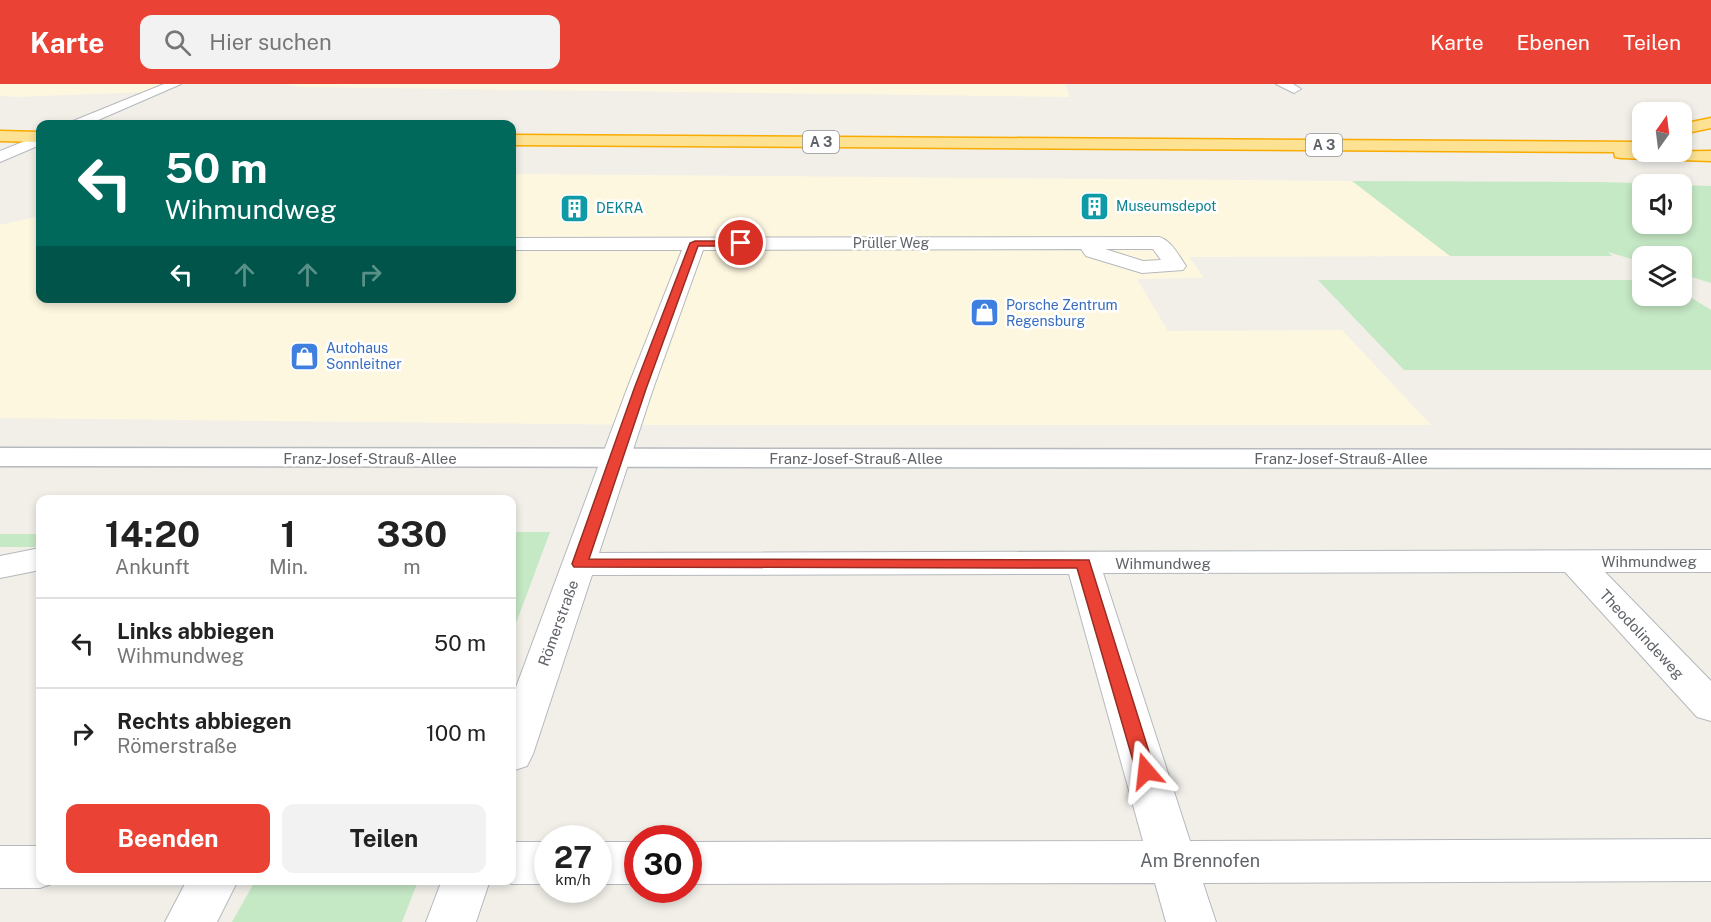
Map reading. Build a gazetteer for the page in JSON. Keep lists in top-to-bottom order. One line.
{"streets":{"highway":["A 3"],"street":["Prüller Weg","Franz-Josef-Strauß-Allee","Wihmundweg","Römerstraße","Theodolindeweg","Am Brennofen"]},"crossings":[["Franz-Josef-Strauß-Allee","Römerstraße"],["Wihmundweg","Römerstraße"],["Wihmundweg","Theodolindeweg"]],"places":{"building":["Museumsdepot","DEKRA"],"shop":["Porsche Zentrum Regensburg","Autohaus Sonnleitner"]},"north":"top","page":{"header":"Karte","search":"Hier suchen","nav":["Karte","Ebenen","Teilen"],"turn":["50 m","Wihmundweg"],"eta":["14:20","Ankunft","1","Min.","330","m"],"list":[{"name":"Links abbiegen","note":"Wihmundweg","value":"50 m"},{"name":"Rechts abbiegen","note":"Römerstraße","value":"100 m"}],"buttons":["Beenden","Teilen"],"speed":"27 km/h","limit":"30"}}
